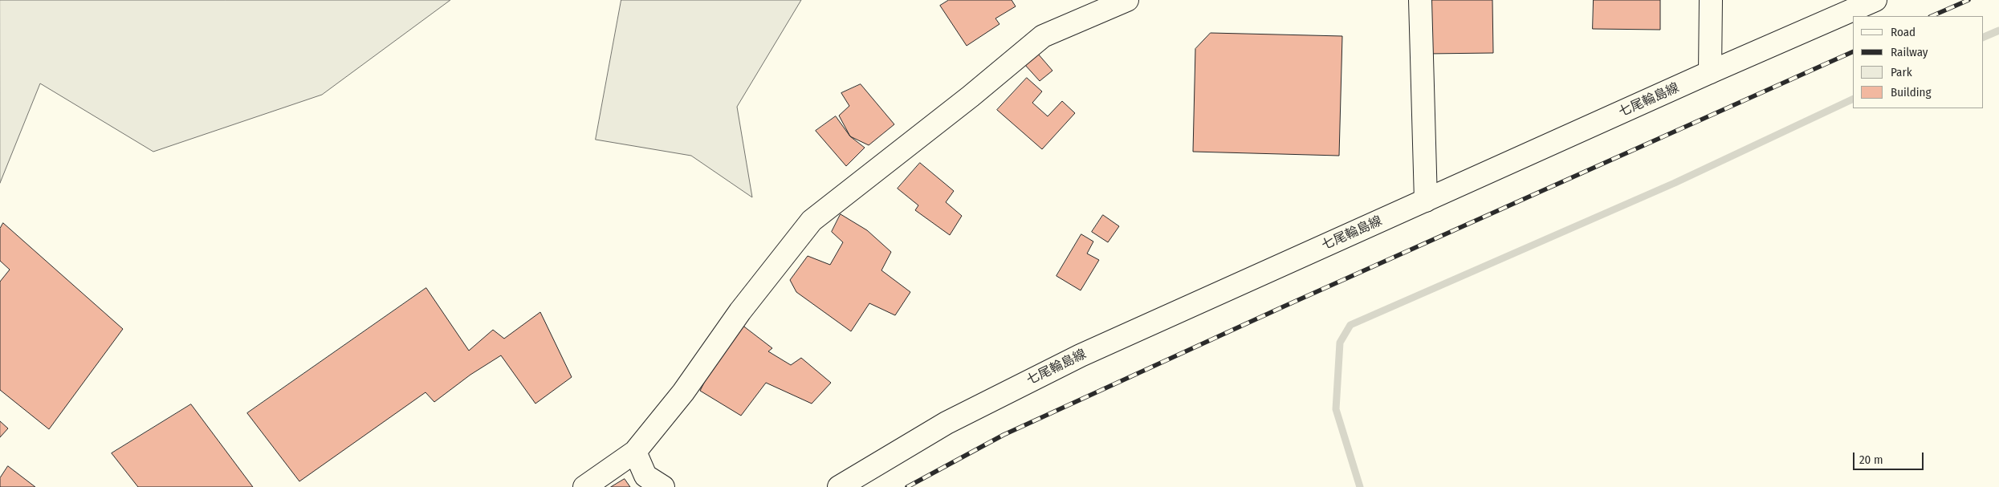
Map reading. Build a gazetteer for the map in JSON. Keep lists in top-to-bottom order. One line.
{"streets":{"main road":["七尾輪島線"]},"legend":["Road","Railway","Park","Building"],"scale_bar":"20 m"}
